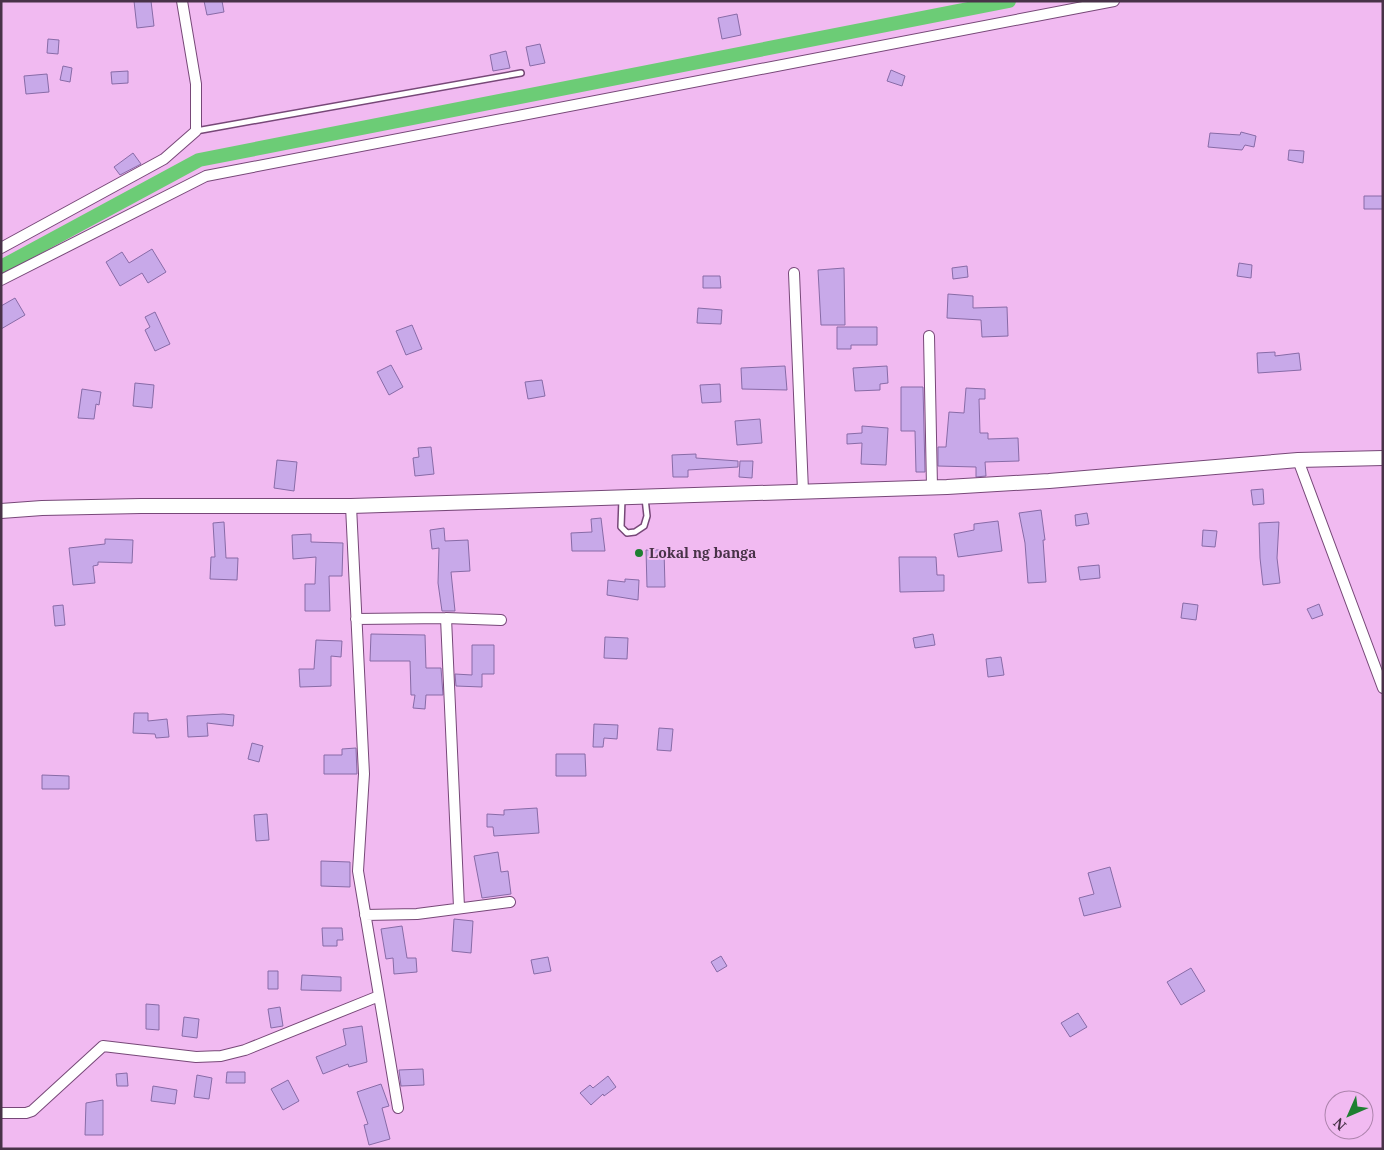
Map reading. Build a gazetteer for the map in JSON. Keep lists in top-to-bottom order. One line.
{"places":["Lokal ng banga"],"north":"bottom left"}
